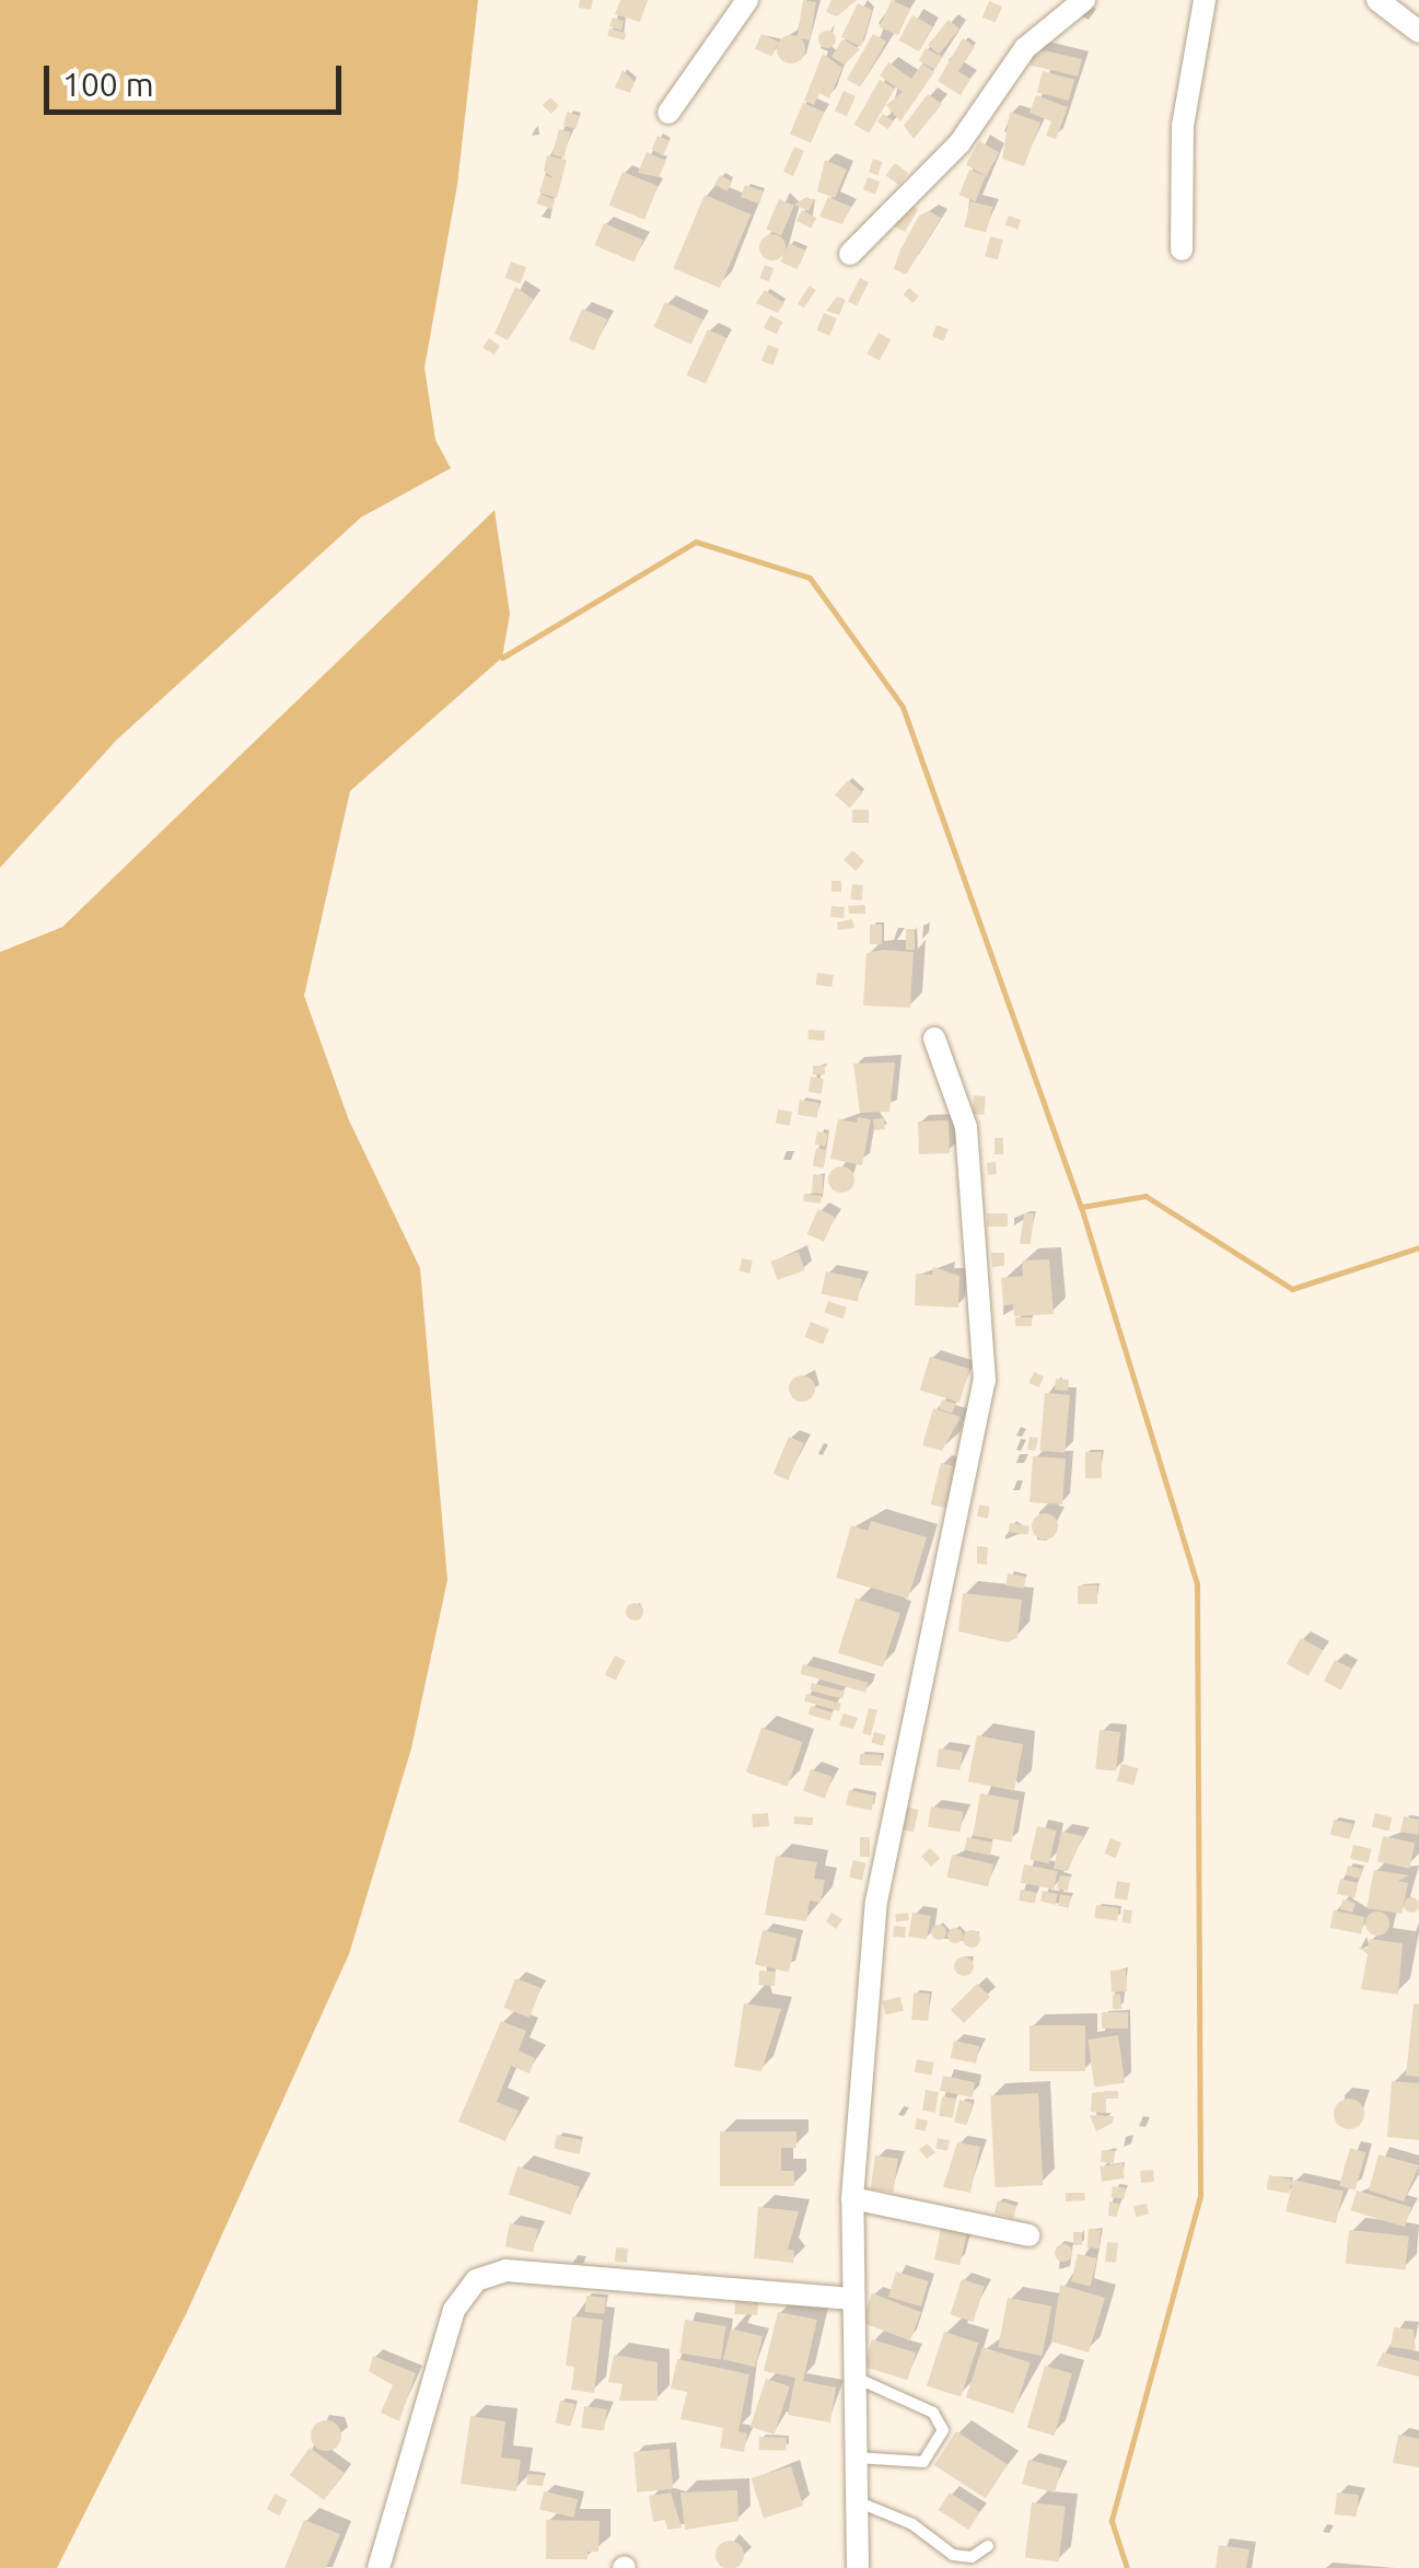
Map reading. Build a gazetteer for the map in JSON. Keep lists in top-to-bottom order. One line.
{"scale_bar":"100 m"}
